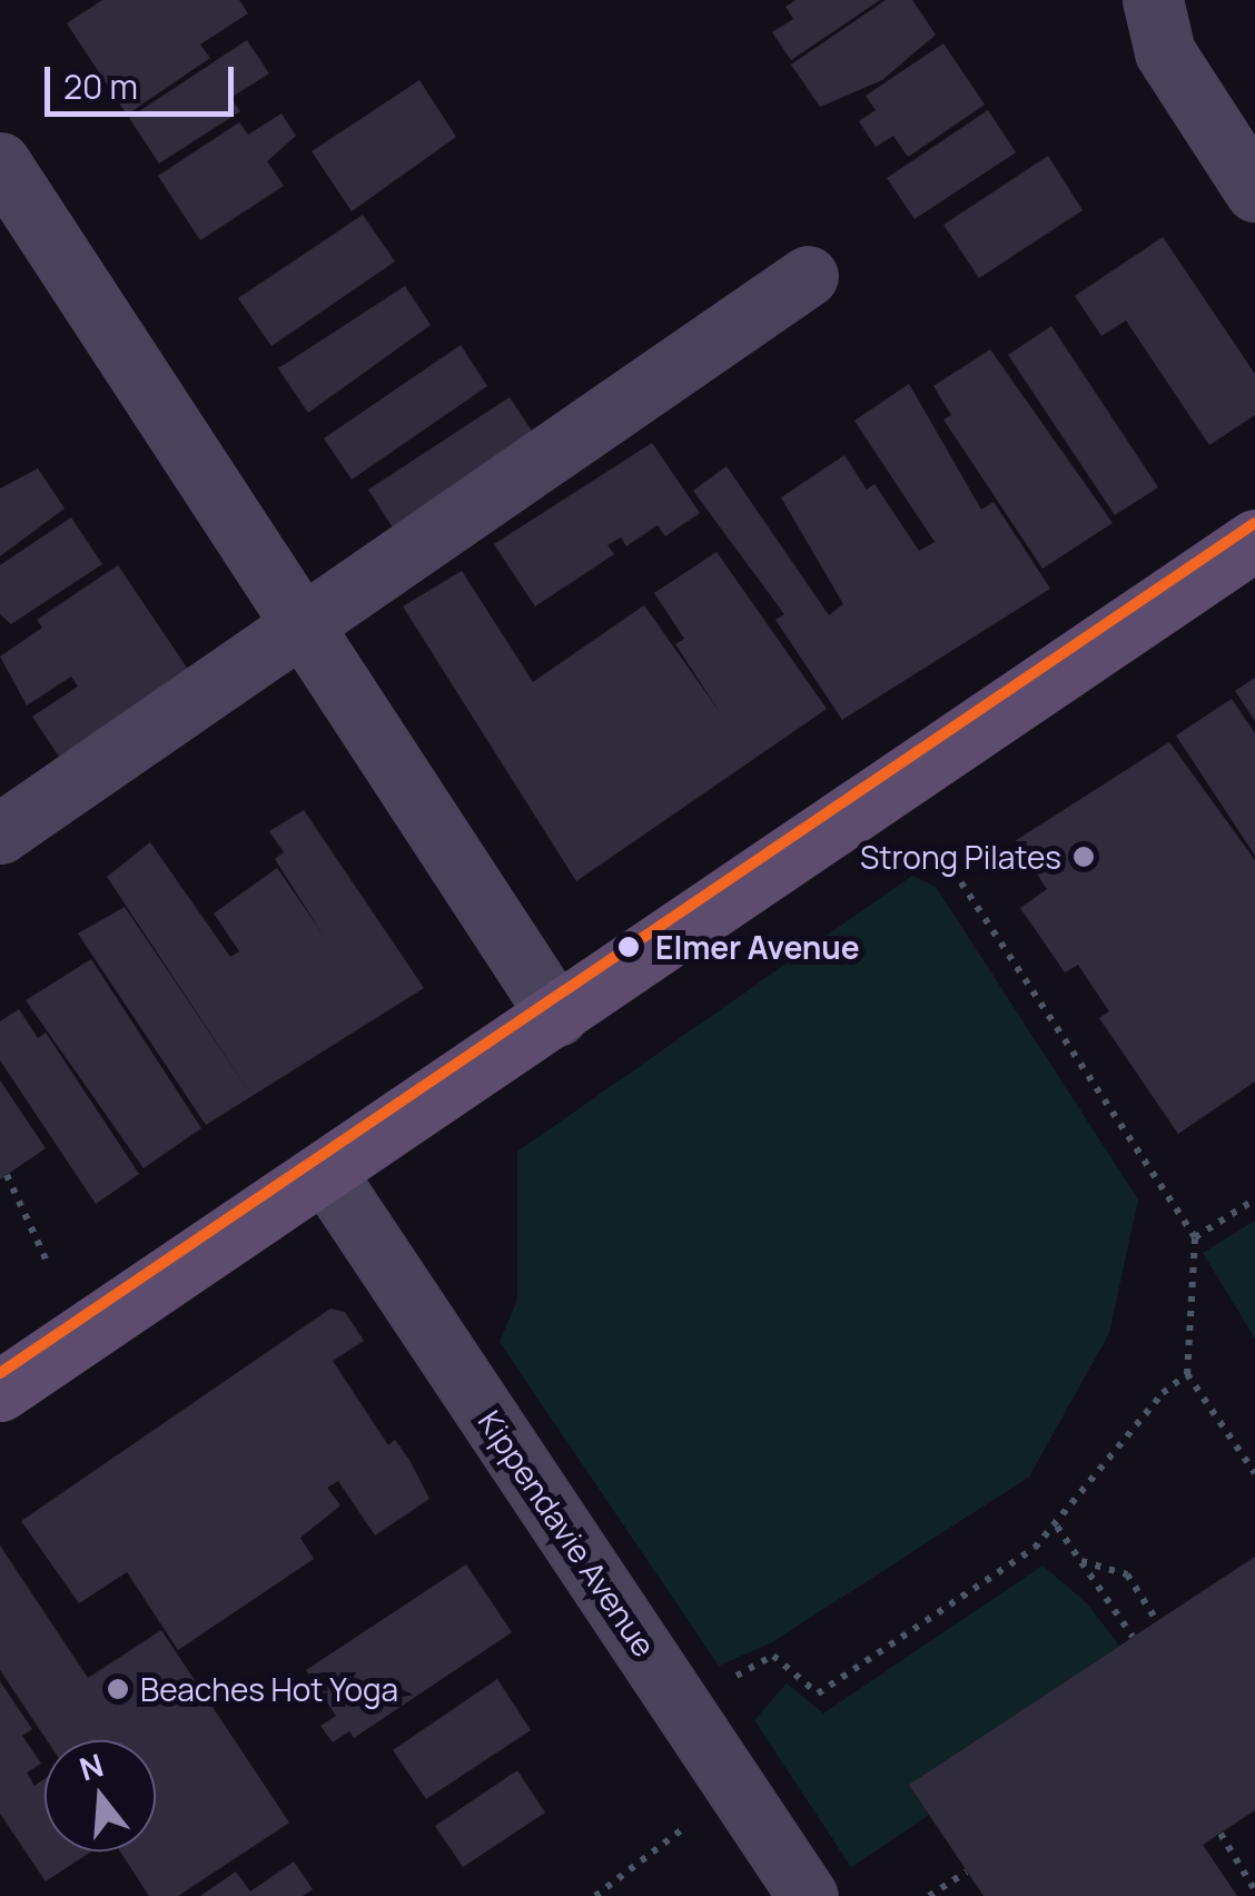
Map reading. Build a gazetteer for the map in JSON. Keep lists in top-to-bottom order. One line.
{"streets":{"street":["Kippendavie Avenue"]},"places":["Strong Pilates","Elmer Avenue","Beaches Hot Yoga"],"scale_bar":"20 m","north":"top"}
